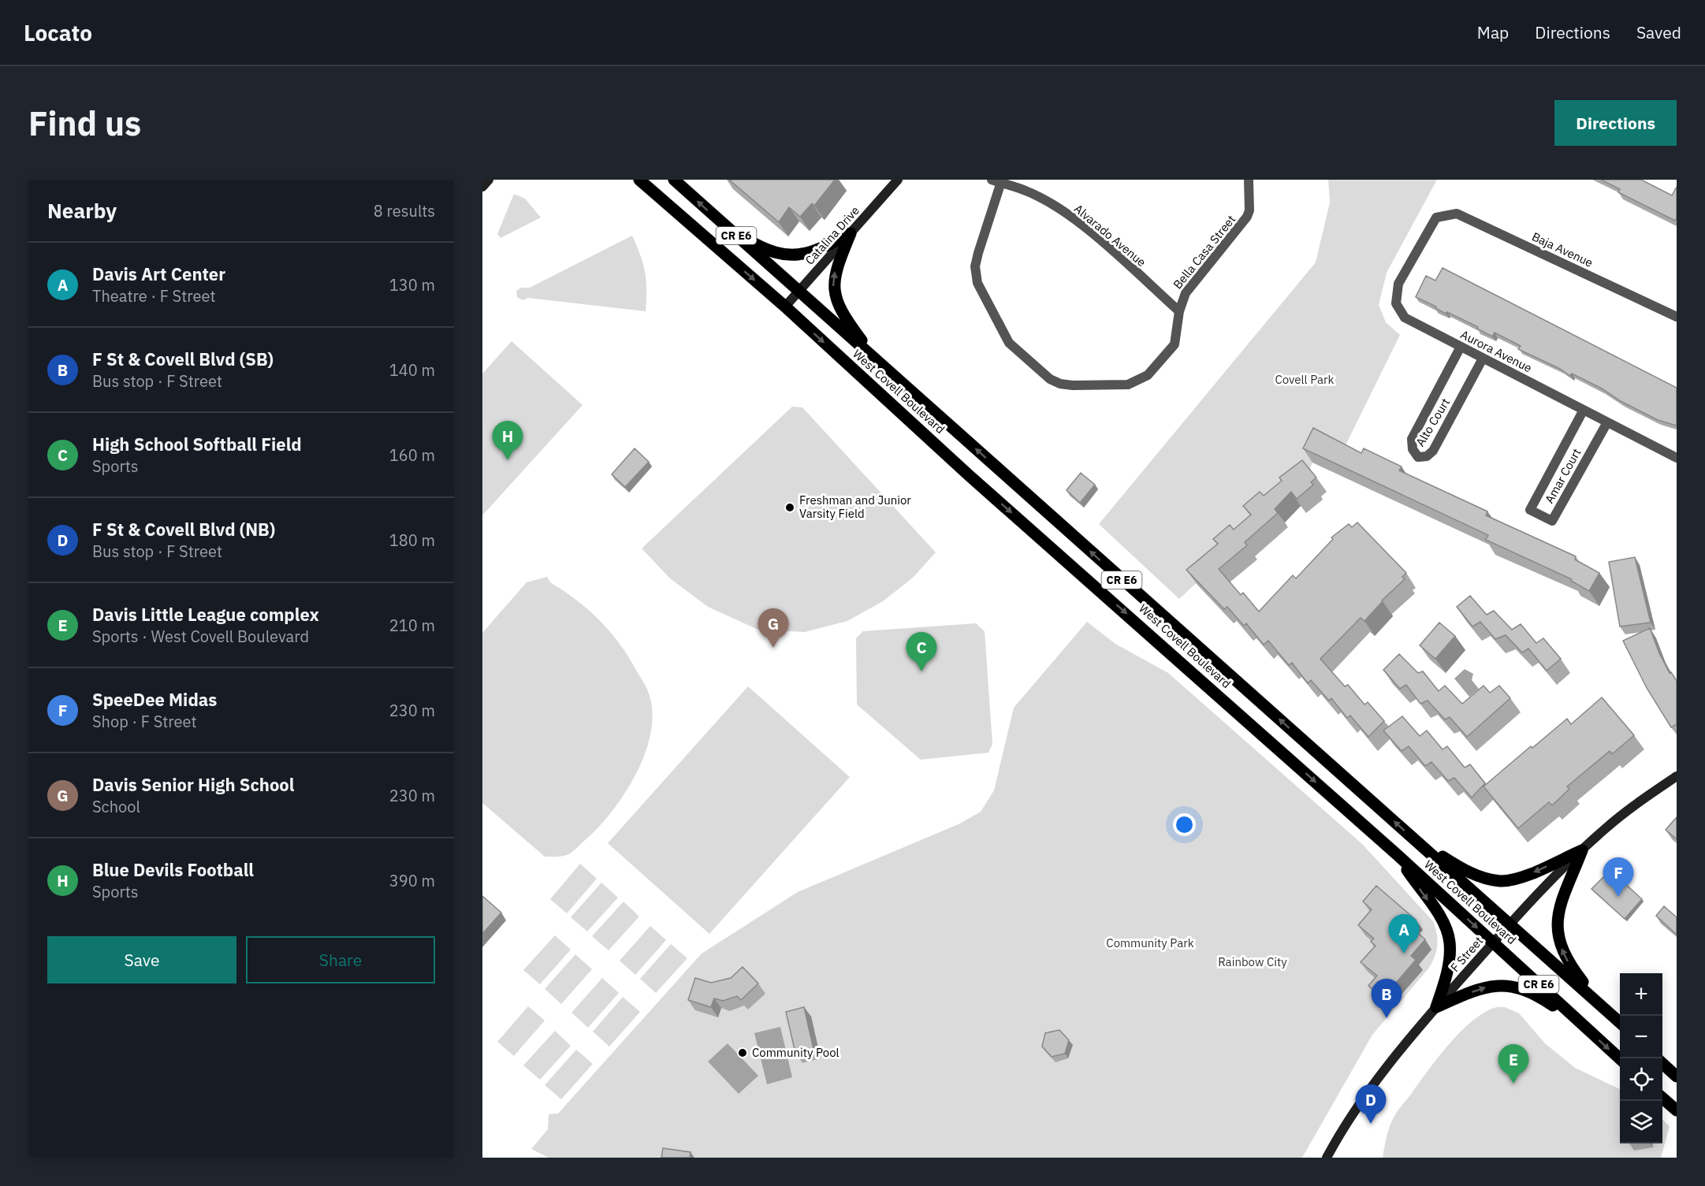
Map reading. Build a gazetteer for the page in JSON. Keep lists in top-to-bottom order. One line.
{"streets":{"main road":["CR E6","West Covell Boulevard"],"street":["Catalina Drive","Alvarado Avenue","Baja Avenue","Bella Casa Street","Aurora Avenue","Alto Court","Amar Court","F Street"]},"crossings":[["Catalina Drive","West Covell Boulevard"],["Alvarado Avenue","Bella Casa Street"],["Baja Avenue","Aurora Avenue"],["Aurora Avenue","Alto Court"],["Aurora Avenue","Amar Court"],["West Covell Boulevard","F Street"]],"parks":["Covell Park","Community Park","Rainbow City"],"places":["Freshman and Junior Varsity Field","Community Pool"],"page":{"header":"Locato","nav":["Map","Directions","Saved"],"buttons":["Directions",["Save","Share"]],"title":"Find us","heading":["Nearby","8 results"],"list":[{"mark":"A","name":"Davis Art Center","note":"Theatre · F Street","value":"130 m"},{"mark":"B","name":"F St & Covell Blvd (SB)","note":"Bus stop · F Street","value":"140 m"},{"mark":"C","name":"High School Softball Field","note":"Sports","value":"160 m"},{"mark":"D","name":"F St & Covell Blvd (NB)","note":"Bus stop · F Street","value":"180 m"},{"mark":"E","name":"Davis Little League complex","note":"Sports · West Covell Boulevard","value":"210 m"},{"mark":"F","name":"SpeeDee Midas","note":"Shop · F Street","value":"230 m"},{"mark":"G","name":"Davis Senior High School","note":"School","value":"230 m"},{"mark":"H","name":"Blue Devils Football","note":"Sports","value":"390 m"}],"pins":["H","G","C","F","A","B","E","D"],"map_buttons":["+","−"]}}
